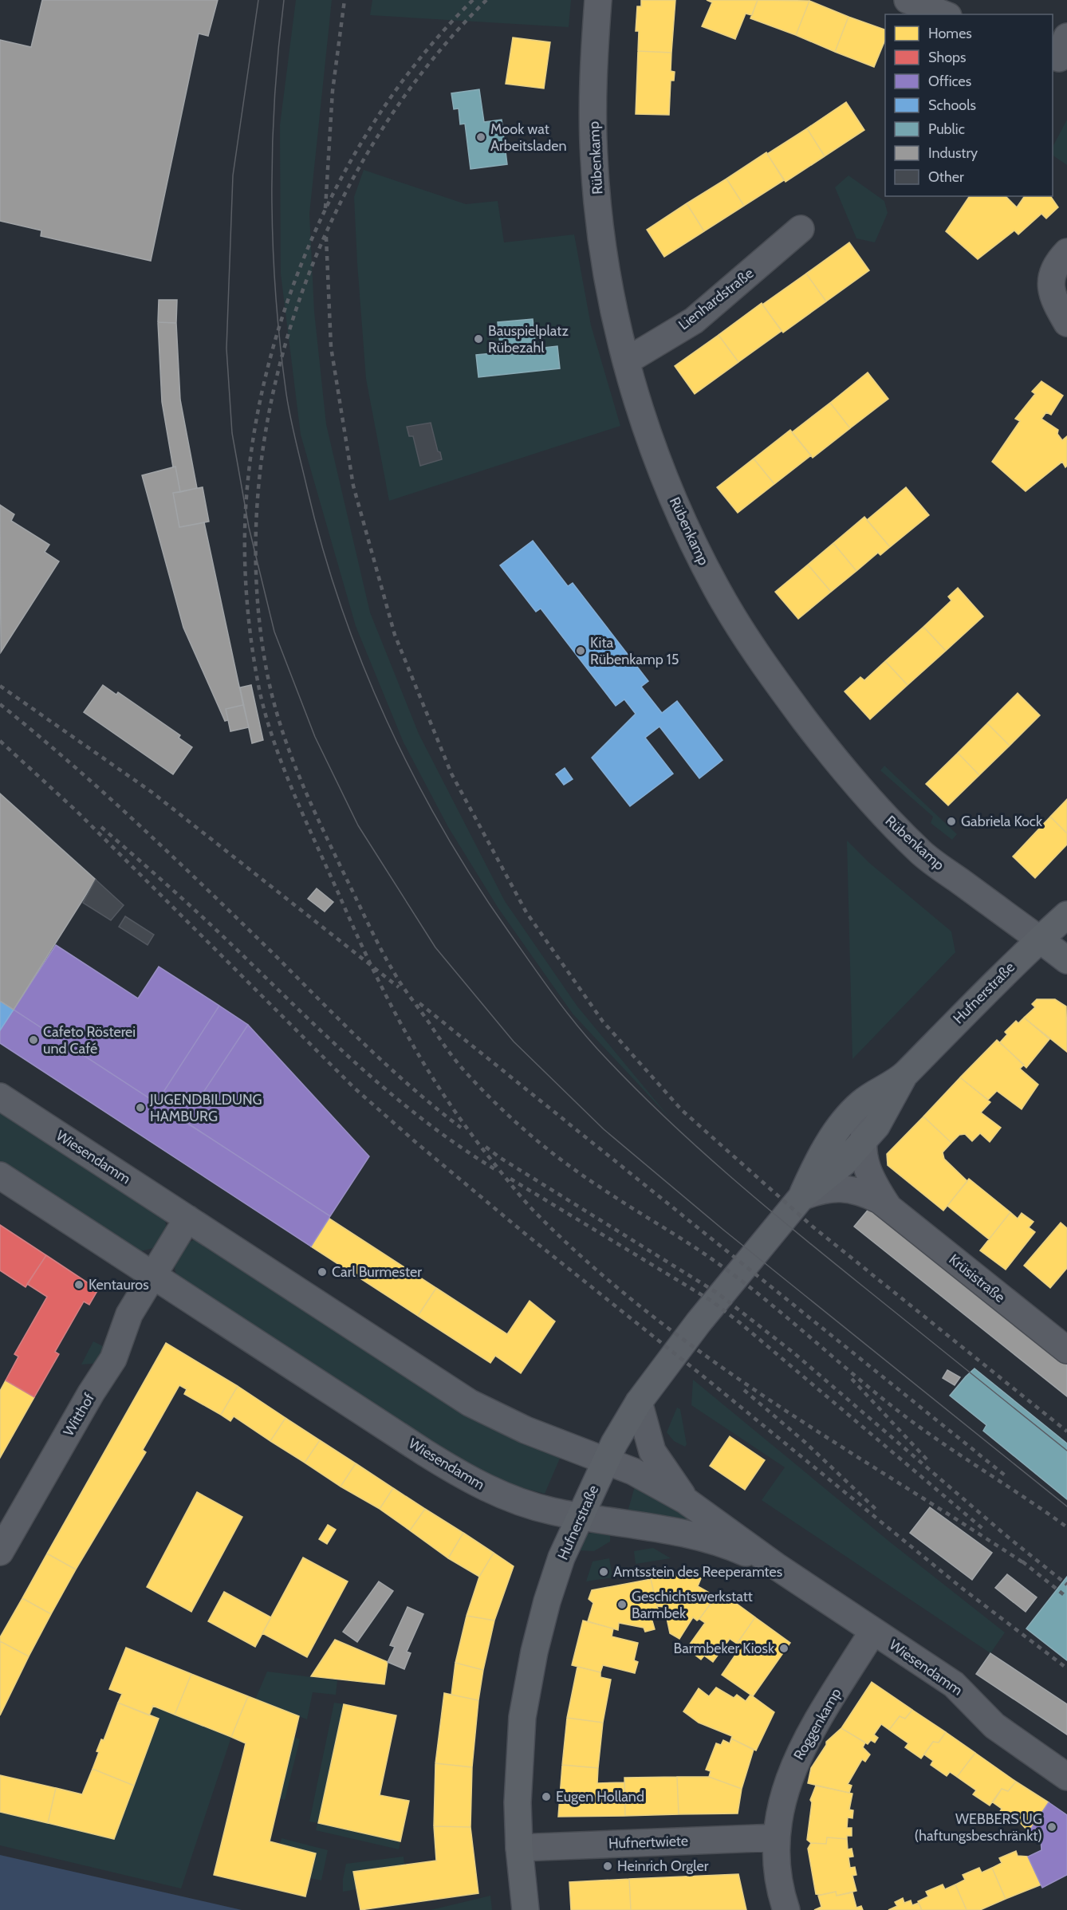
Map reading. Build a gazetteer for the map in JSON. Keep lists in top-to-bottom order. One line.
{"streets":{"main road":["Hufnerstraße"],"street":["Rübenkamp","Lienhardstraße","Wiesendamm","Krüsistraße","Witthof","Roggenkamp","Hufnertwiete"]},"crossings":[["Rübenkamp","Lienhardstraße"],["Rübenkamp","Hufnerstraße"],["Hufnerstraße","Wiesendamm"],["Hufnerstraße","Krüsistraße"],["Hufnerstraße","Hufnertwiete"],["Wiesendamm","Witthof"],["Wiesendamm","Roggenkamp"],["Roggenkamp","Hufnertwiete"]],"places":["Mook wat Arbeitsladen","Bauspielplatz Rübezahl","Kita Rübenkamp 15","Gabriela Kock","Cafeto Rösterei und Café","JUGENDBILDUNG HAMBURG","Carl Burmester","Kentauros","Amtsstein des Reeperamtes","Geschichtswerkstatt Barmbek","Barmbeker Kiosk","Eugen Holland","WEBBERS UG (haftungsbeschränkt)","Heinrich Orgler"],"legend":["Homes","Shops","Offices","Schools","Public","Industry","Other"]}
